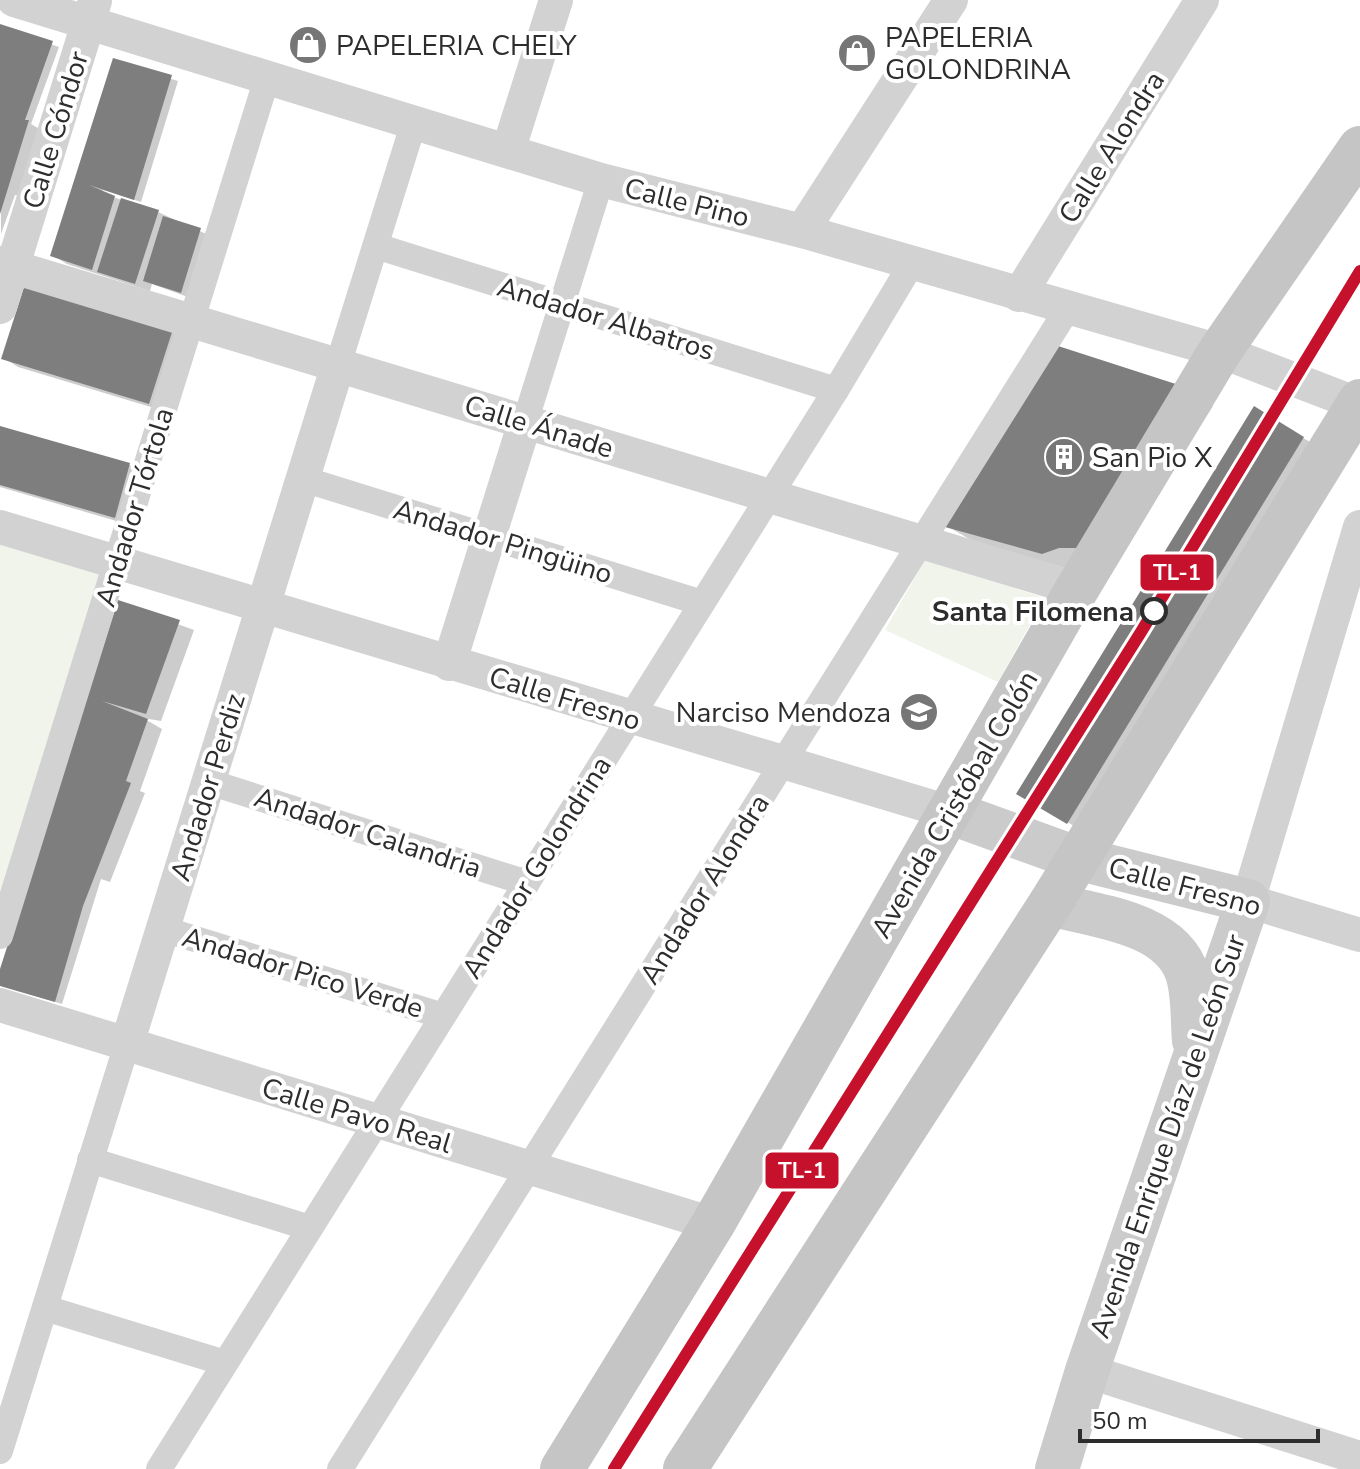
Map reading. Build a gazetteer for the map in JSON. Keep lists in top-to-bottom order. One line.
{"streets":{"main road":["Calle Fresno","Avenida Cristóbal Colón","Avenida Enrique Díaz de León Sur"],"street":["Calle Cóndor","Calle Alondra","Calle Pino","Andador Albatros","Calle Ánade","Andador Tórtola","Andador Pingüino","Andador Perdiz","Andador Calandria","Andador Golondrina","Andador Alondra","Andador Pico Verde","Calle Pavo Real"]},"crossings":[["Calle Cóndor","Calle Pino"],["Calle Cóndor","Calle Ánade"],["Calle Alondra","Calle Pino"],["Calle Pino","Andador Tórtola"],["Calle Pino","Andador Perdiz"],["Calle Pino","Avenida Cristóbal Colón"],["Calle Pino","Andador Golondrina"],["Calle Pino","Andador Alondra"],["Andador Albatros","Andador Perdiz"],["Andador Albatros","Andador Golondrina"],["Calle Ánade","Andador Tórtola"],["Calle Ánade","Andador Perdiz"],["Calle Ánade","Avenida Cristóbal Colón"],["Calle Ánade","Andador Golondrina"],["Calle Ánade","Andador Alondra"],["Andador Tórtola","Calle Fresno"],["Andador Pingüino","Andador Perdiz"],["Andador Pingüino","Andador Golondrina"],["Calle Fresno","Andador Perdiz"],["Calle Fresno","Avenida Cristóbal Colón"],["Calle Fresno","Andador Golondrina"],["Calle Fresno","Andador Alondra"],["Calle Fresno","Avenida Enrique Díaz de León Sur"],["Andador Perdiz","Andador Calandria"],["Andador Perdiz","Andador Pico Verde"],["Andador Perdiz","Calle Pavo Real"],["Avenida Cristóbal Colón","Calle Pavo Real"],["Andador Calandria","Andador Golondrina"],["Andador Golondrina","Andador Pico Verde"],["Andador Golondrina","Calle Pavo Real"],["Andador Alondra","Calle Pavo Real"]],"places":{"shop":["PAPELERIA CHELY","PAPELERIA GOLONDRINA"],"building":["San Pio X"],"other":["Santa Filomena"],"school or university":["Narciso Mendoza"]},"lines":["transit line TL-1"],"scale_bar":"50 m"}
